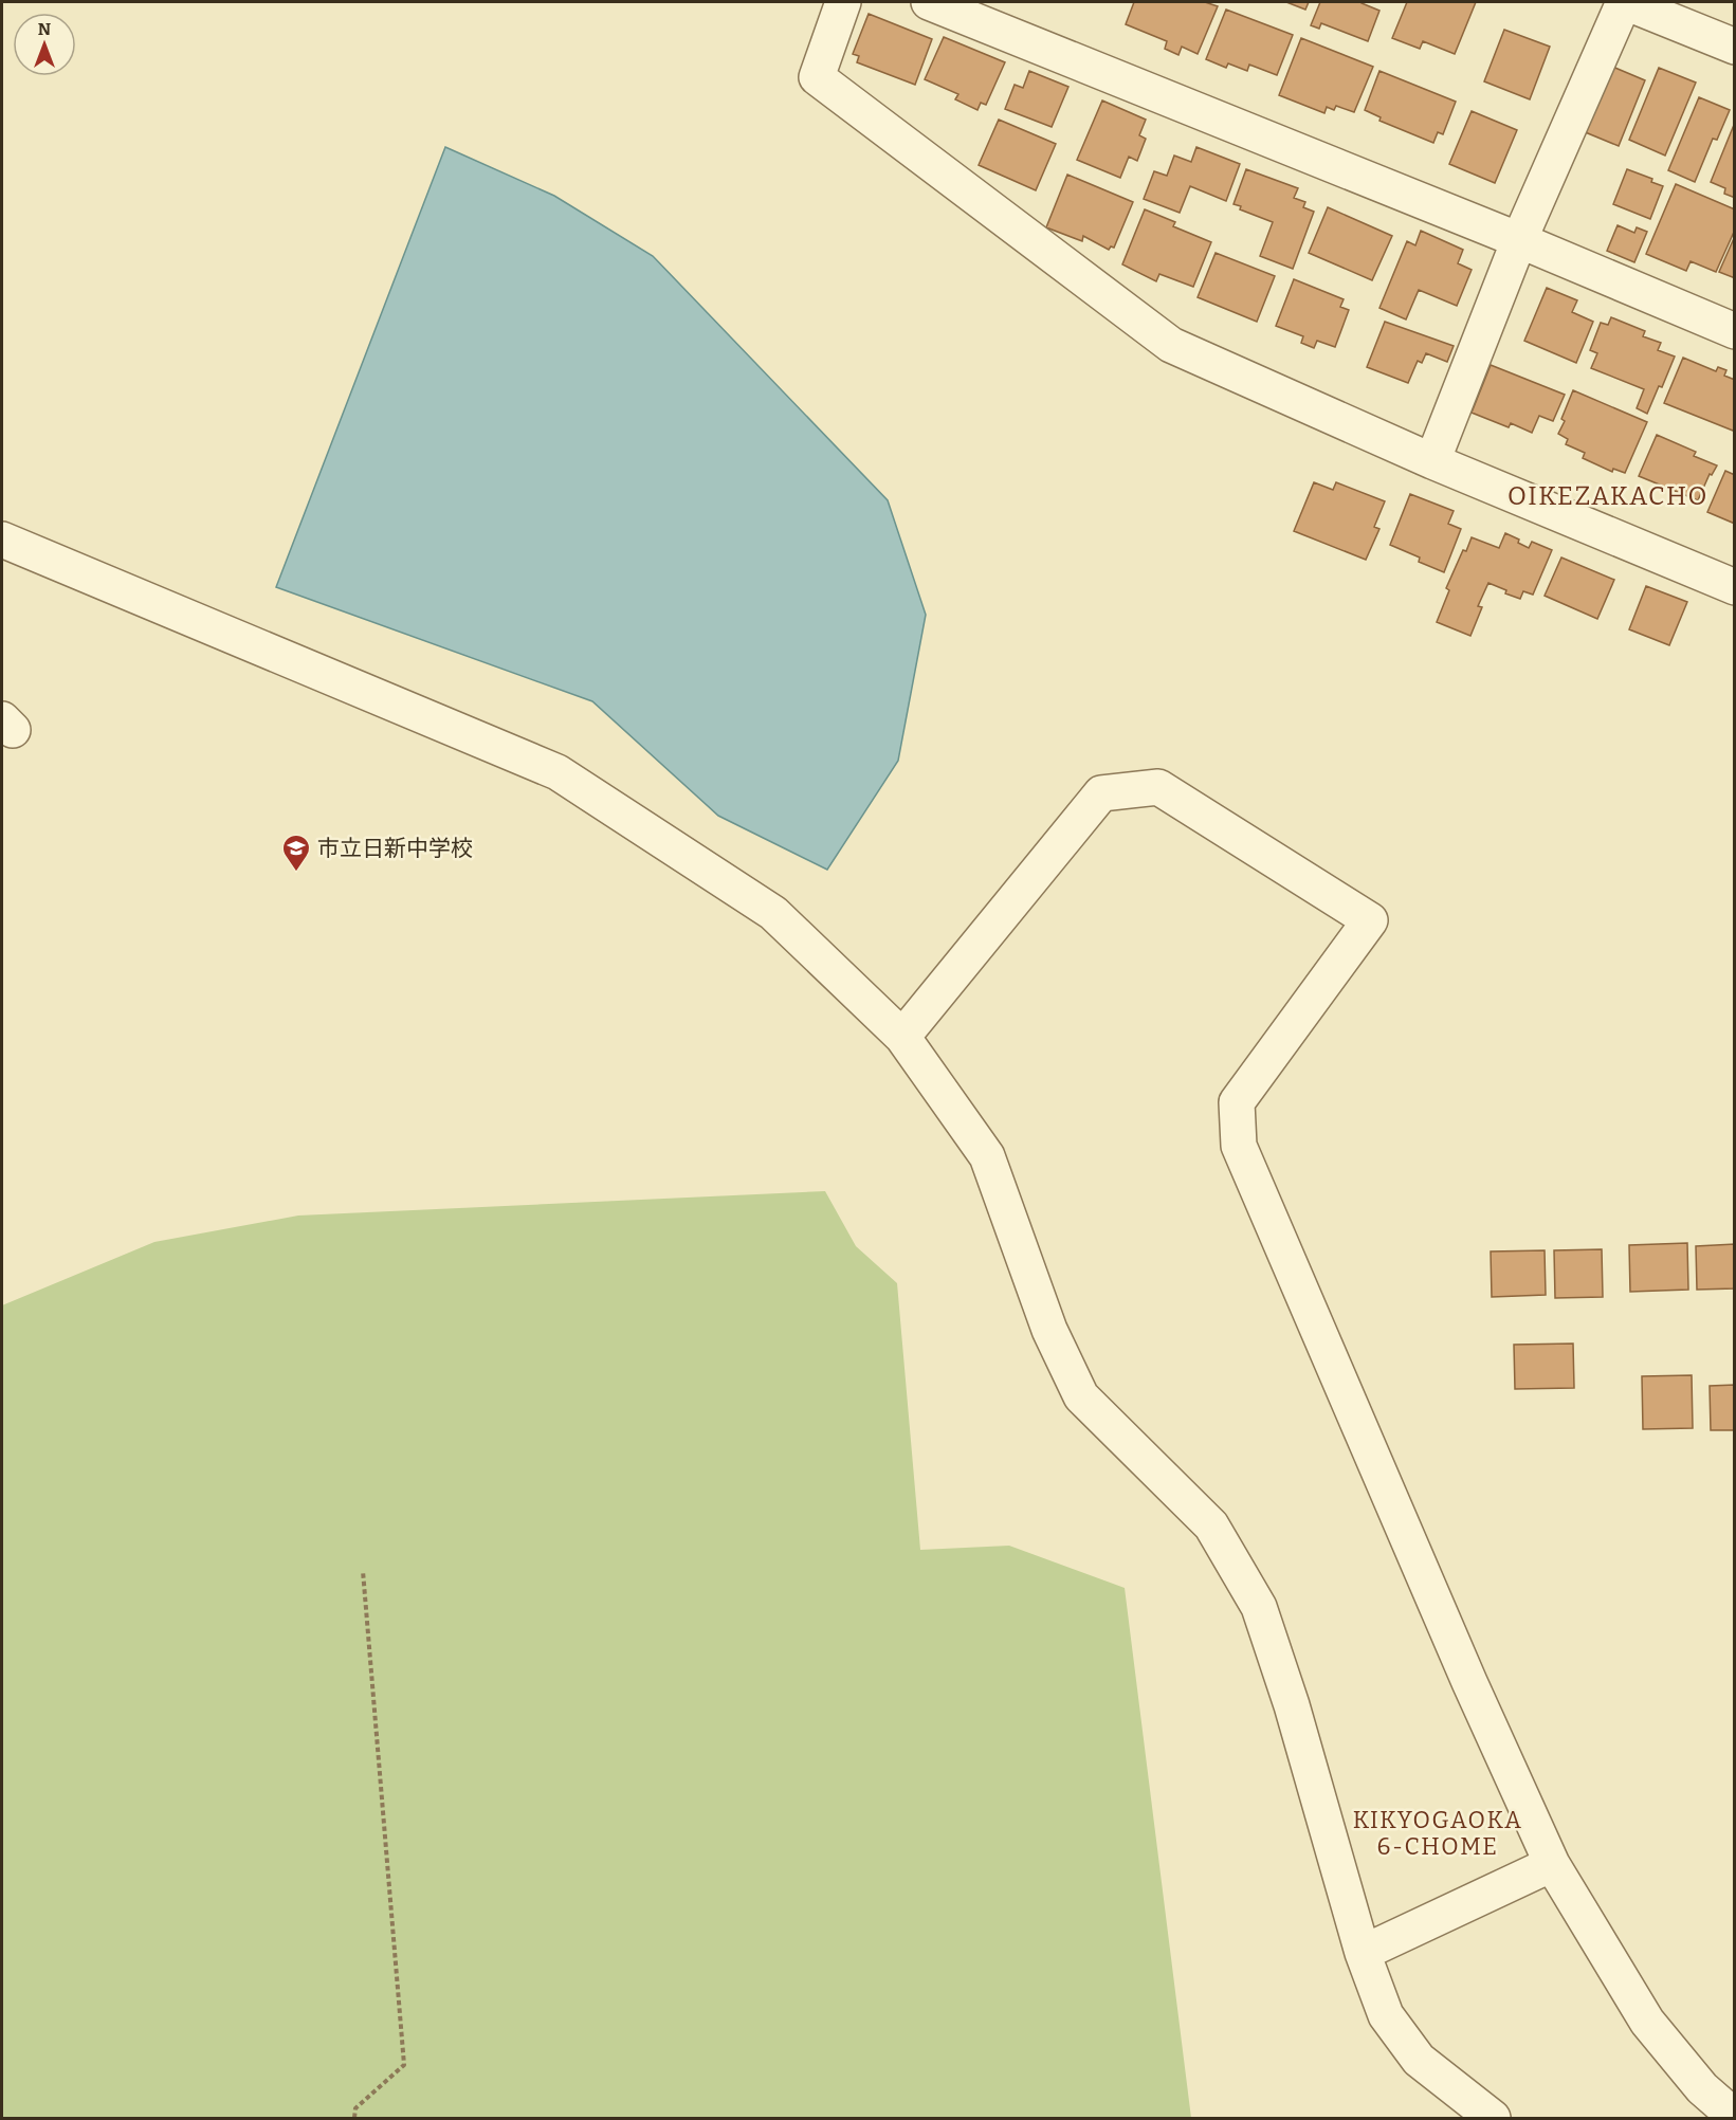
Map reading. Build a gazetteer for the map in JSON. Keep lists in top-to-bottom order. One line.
{"districts":["OIKEZAKACHO","KIKYOGAOKA 6-CHOME"],"places":{"school or university":["市立日新中学校"]},"north":"top"}
